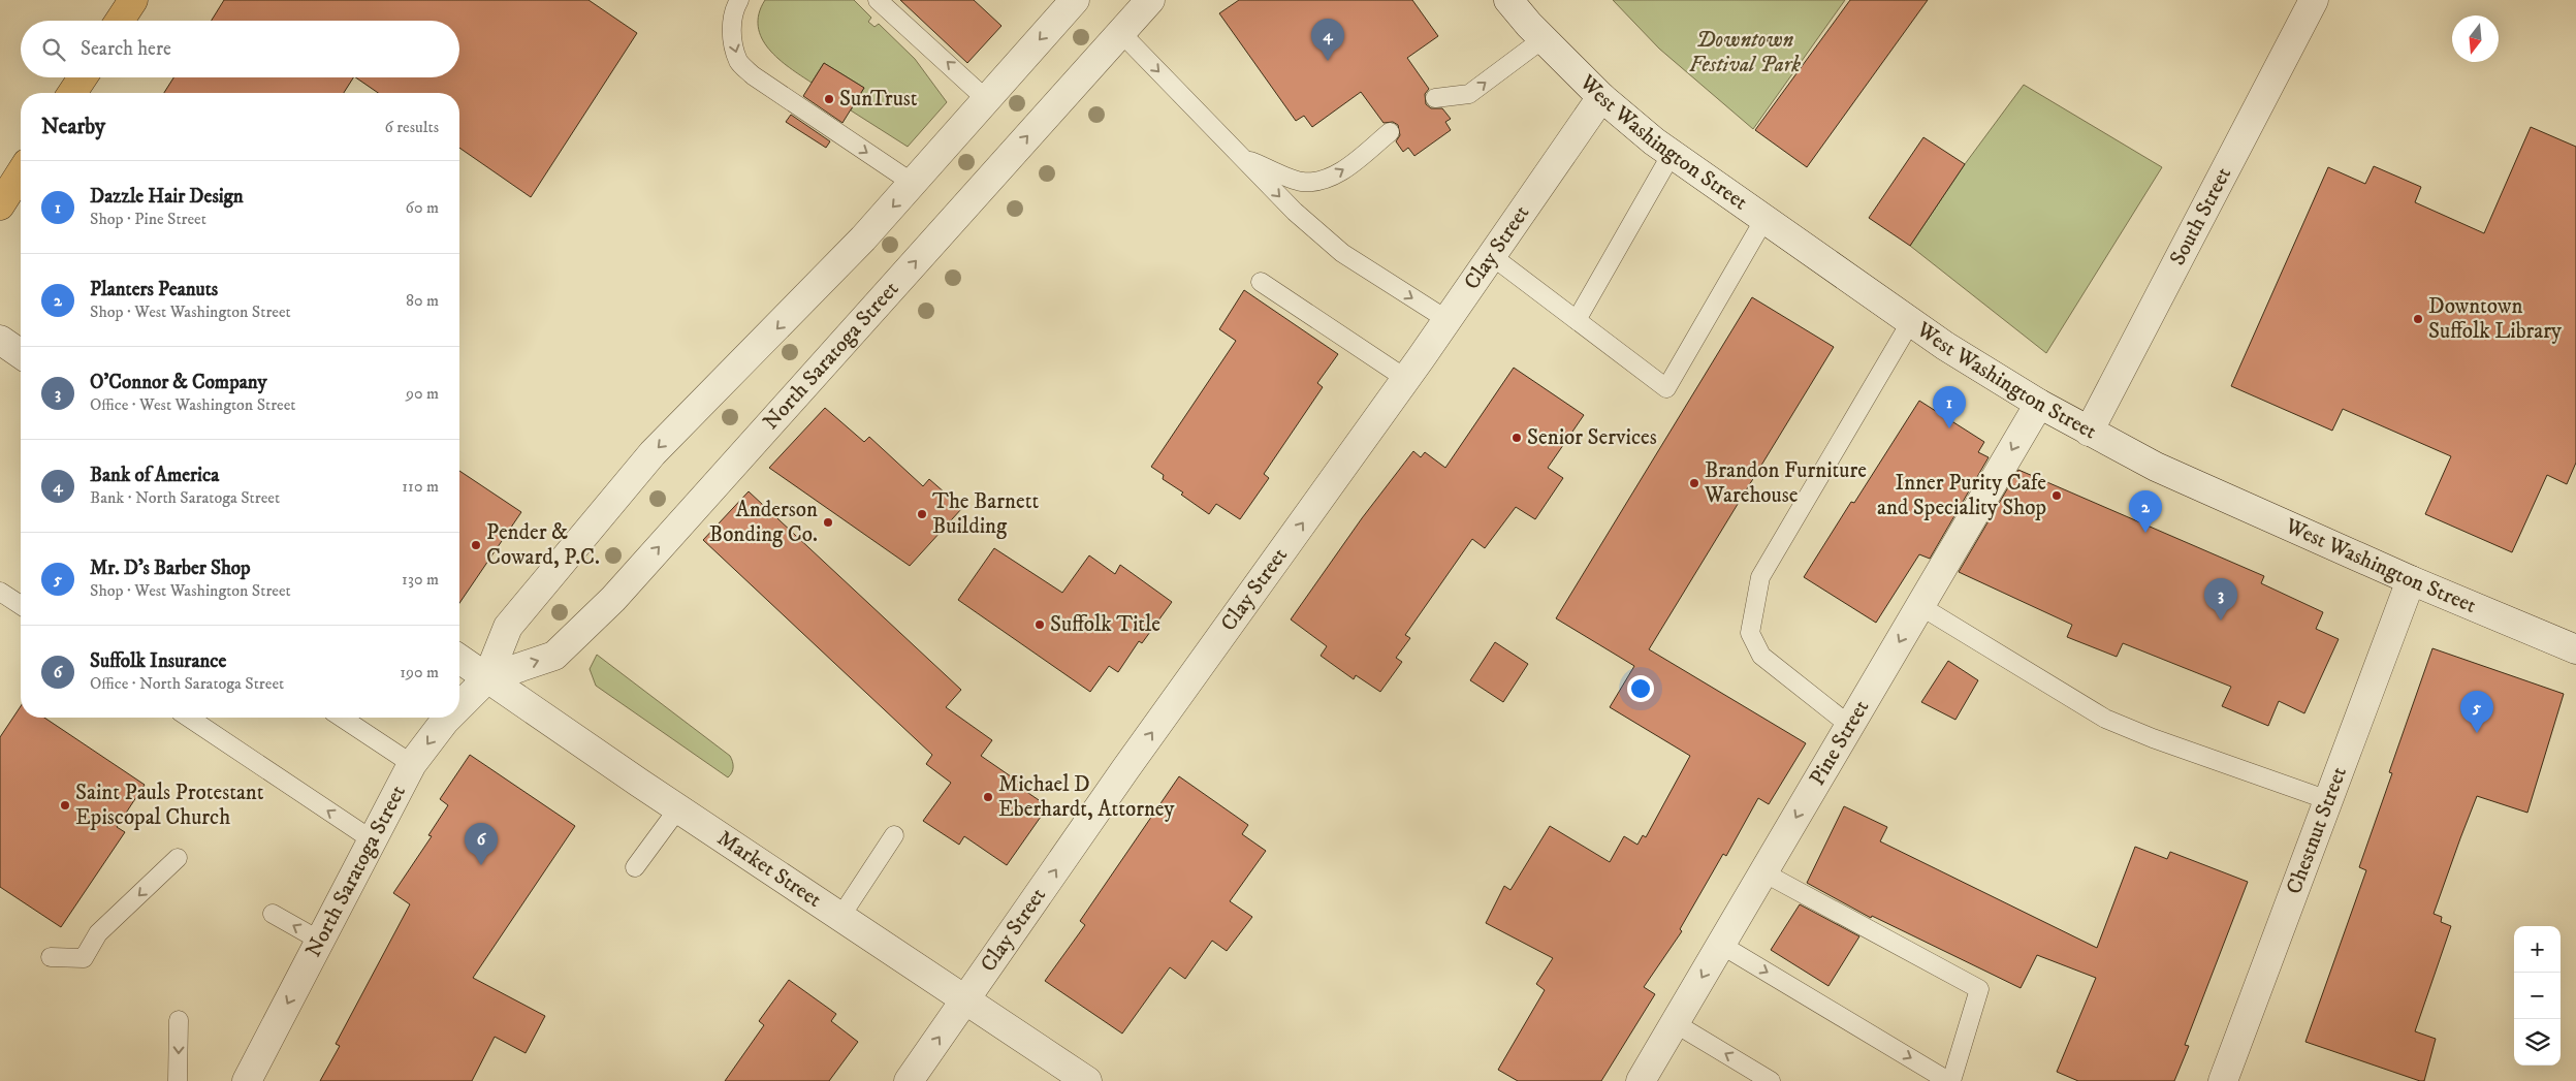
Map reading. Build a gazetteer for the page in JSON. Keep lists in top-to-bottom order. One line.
{"streets":{"street":["West Washington Street","South Street","Clay Street","North Saratoga Street","Pine Street","Chestnut Street","Market Street"]},"crossings":[["West Washington Street","South Street"],["West Washington Street","Clay Street"],["West Washington Street","Pine Street"],["West Washington Street","Chestnut Street"],["Clay Street","Market Street"],["North Saratoga Street","Market Street"]],"one_way":["Clay Street","Pine Street"],"parks":["Downtown Festival Park"],"places":["SunTrust","Downtown Suffolk Library","Senior Services","Brandon Furniture Warehouse","Inner Purity Cafe and Speciality Shop","The Barnett Building","Anderson Bonding Co.","Pender & Coward, P.C.","Suffolk Title","Michael D Eberhardt, Attorney","Saint Pauls Protestant Episcopal Church"],"north":"bottom","page":{"pins":["4","1","2","3","5","6"],"search":"Search here","heading":["Nearby","6 results"],"list":[{"mark":"1","name":"Dazzle Hair Design","note":"Shop · Pine Street","value":"60 m"},{"mark":"2","name":"Planters Peanuts","note":"Shop · West Washington Street","value":"80 m"},{"mark":"3","name":"O'Connor & Company","note":"Office · West Washington Street","value":"90 m"},{"mark":"4","name":"Bank of America","note":"Bank · North Saratoga Street","value":"110 m"},{"mark":"5","name":"Mr. D's Barber Shop","note":"Shop · West Washington Street","value":"130 m"},{"mark":"6","name":"Suffolk Insurance","note":"Office · North Saratoga Street","value":"190 m"}],"map_buttons":["+","−"]}}
